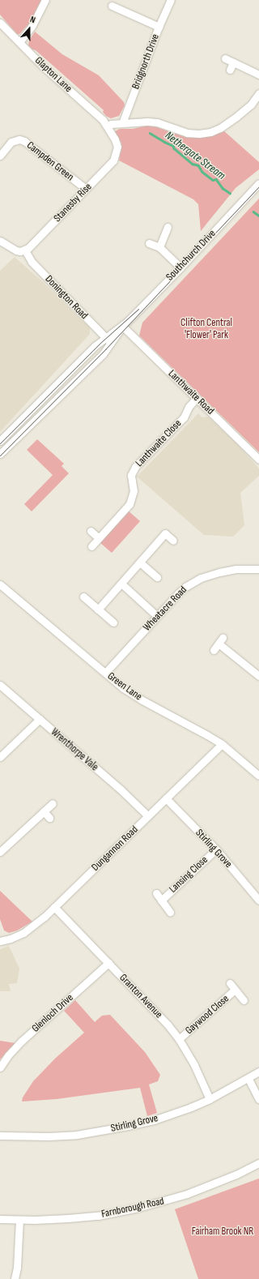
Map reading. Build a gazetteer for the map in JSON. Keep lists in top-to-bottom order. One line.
{"streets":{"street":["Bridgnorth Drive","Glapton Lane","Campden Green","Stanesby Rise","Southchurch Drive","Donington Road","Lanthwaite Road","Lanthwaite Close","Wheatacre Road","Green Lane","Wrenthorpe Vale","Dungannon Road","Stirling Grove","Lansing Close","Granton Avenue","Glenloch Drive","Gaywood Close","Farnborough Road"]},"crossings":[["Glapton Lane","Stanesby Rise"],["Campden Green","Stanesby Rise"],["Stanesby Rise","Donington Road"],["Southchurch Drive","Donington Road"],["Southchurch Drive","Lanthwaite Road"],["Lanthwaite Road","Lanthwaite Close"],["Wheatacre Road","Green Lane"],["Green Lane","Dungannon Road"],["Wrenthorpe Vale","Dungannon Road"],["Dungannon Road","Stirling Grove"],["Dungannon Road","Granton Avenue"],["Stirling Grove","Lansing Close"],["Stirling Grove","Granton Avenue"],["Granton Avenue","Glenloch Drive"],["Granton Avenue","Gaywood Close"]],"water":["Nethergate Stream"],"parks":["Clifton Central 'Flower' Park","Fairham Brook NR"],"north":"top"}
